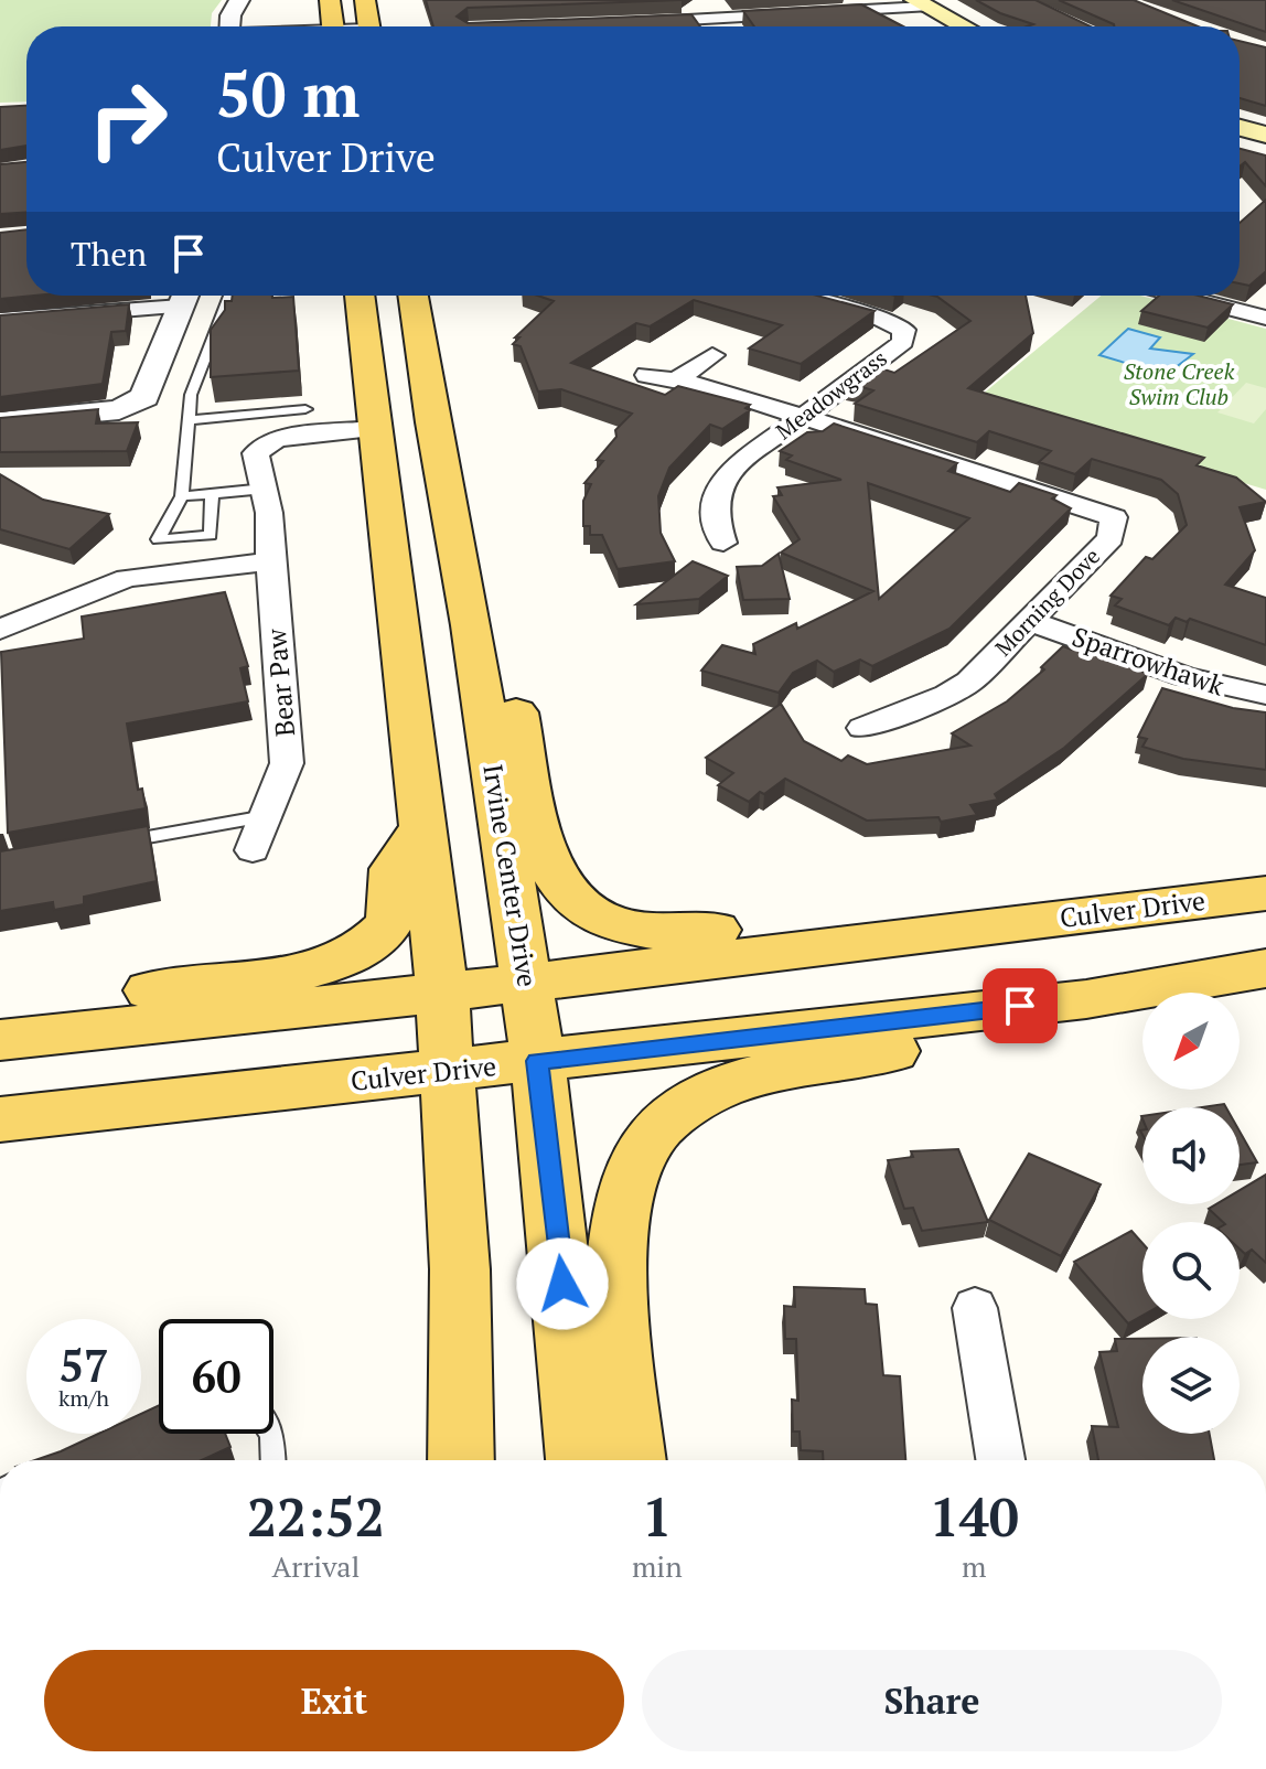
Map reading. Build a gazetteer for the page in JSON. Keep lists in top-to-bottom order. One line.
{"streets":{"main road":["Irvine Center Drive","Culver Drive"],"street":["Meadowgrass","Morning Dove","Sparrowhawk","Bear Paw"]},"crossings":[["Meadowgrass","Morning Dove"],["Morning Dove","Sparrowhawk"],["Irvine Center Drive","Culver Drive"]],"parks":["Stone Creek Swim Club"],"north":"bottom left","page":{"turn":["50 m","Culver Drive"],"then":"Then","speed":"57 km/h","limit":"60","eta":["22:52","Arrival","1","min","140","m"],"buttons":["Exit","Share"]}}
